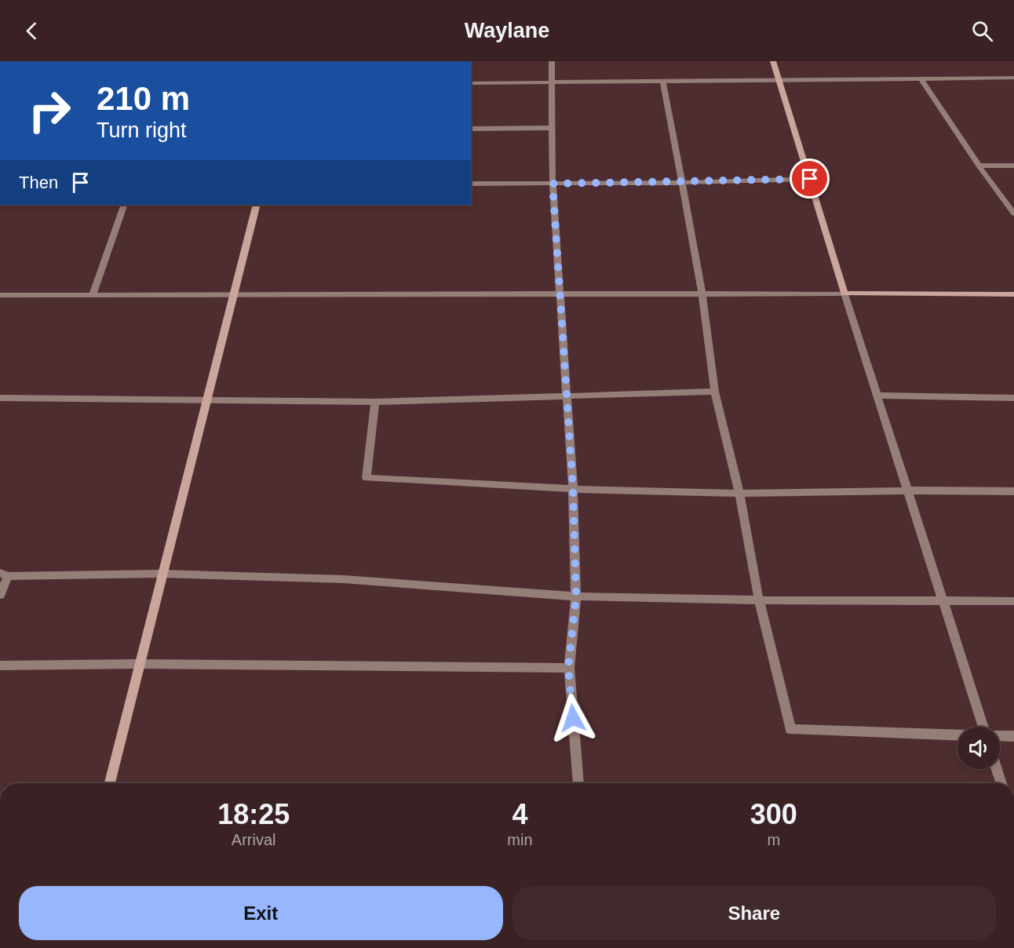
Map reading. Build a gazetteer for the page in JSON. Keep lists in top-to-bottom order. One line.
{"page":{"header":"Waylane","turn":["210 m","Turn right"],"then":"Then","eta":["18:25","Arrival","4","min","300","m"],"buttons":["Exit","Share"]}}
